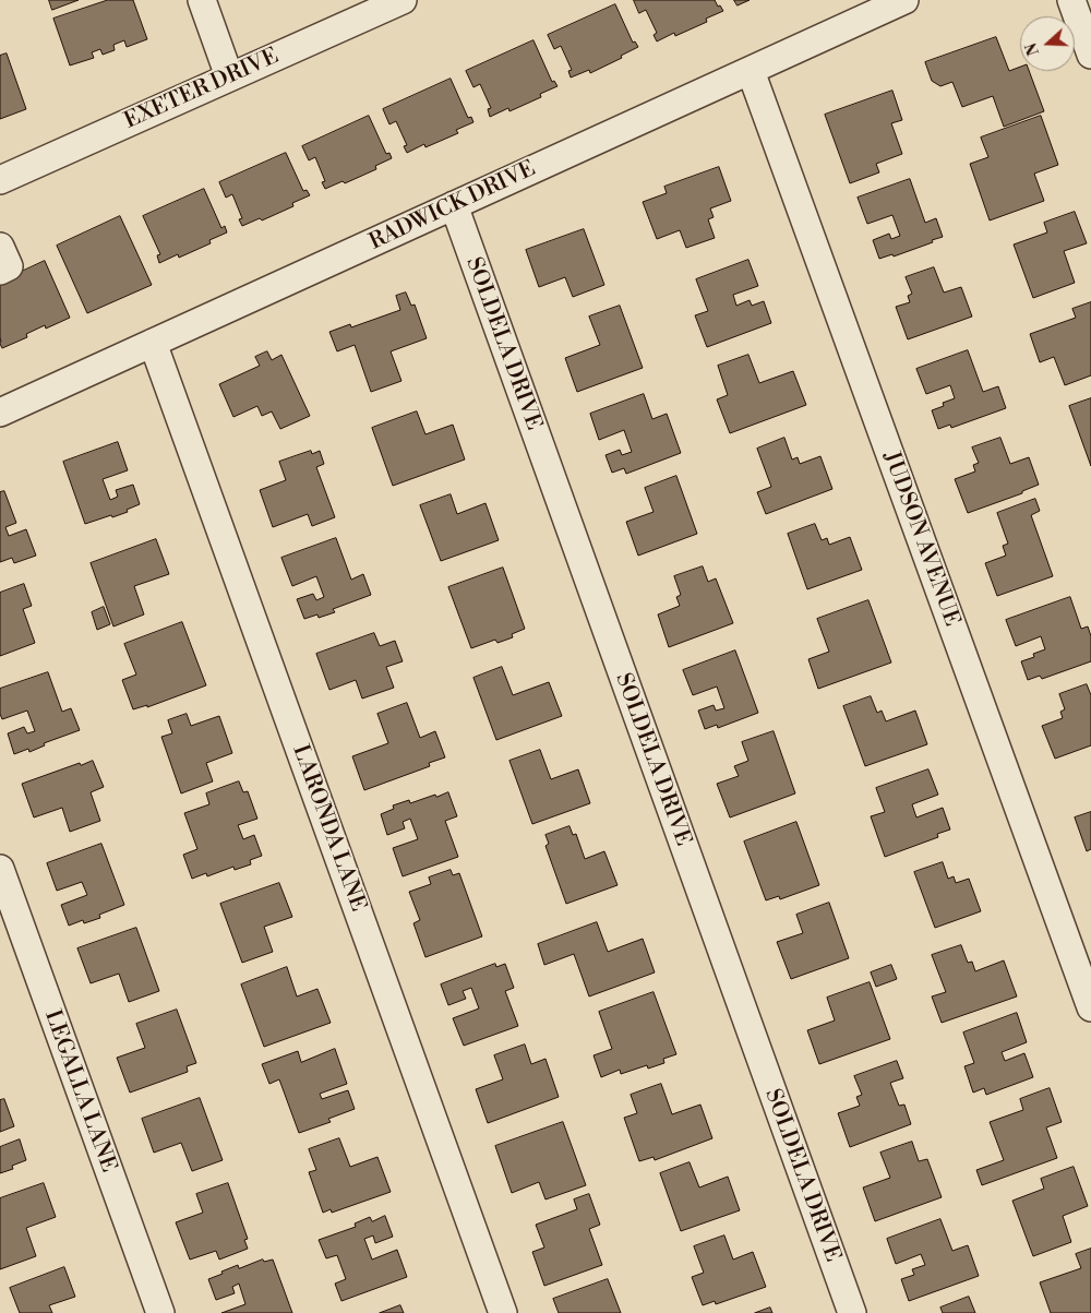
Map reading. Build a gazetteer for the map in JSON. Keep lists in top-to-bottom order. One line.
{"streets":{"street":["EXETER DRIVE","RADWICK DRIVE","SOLDELA DRIVE","JUDSON AVENUE","LARONDA LANE","LEGALLA LANE"]},"crossings":[["RADWICK DRIVE","SOLDELA DRIVE"],["RADWICK DRIVE","JUDSON AVENUE"],["RADWICK DRIVE","LARONDA LANE"]],"north":"left"}
